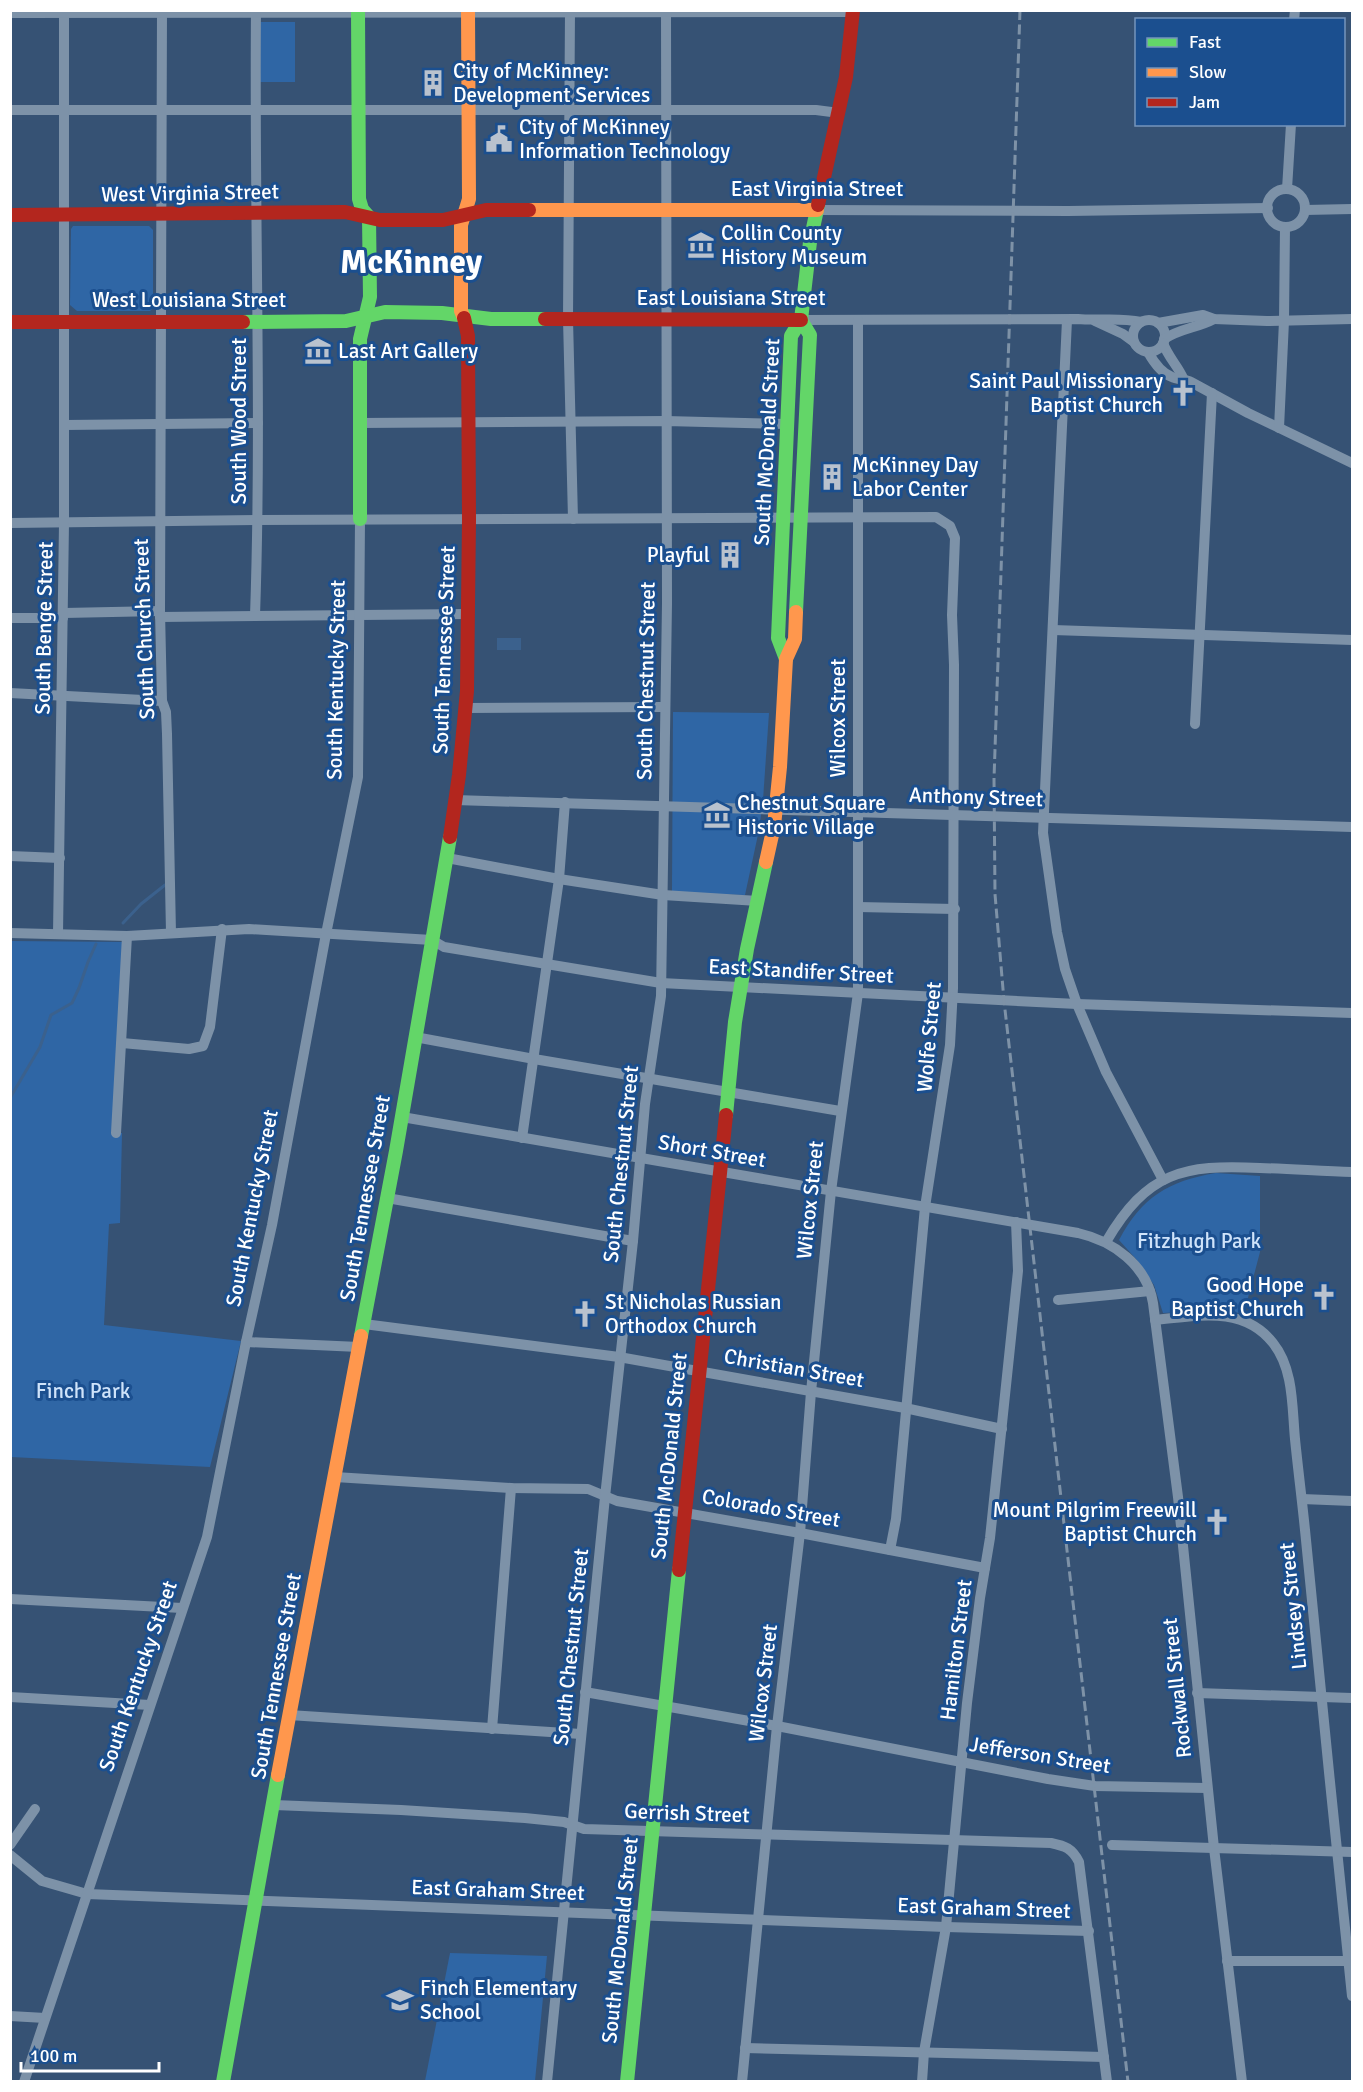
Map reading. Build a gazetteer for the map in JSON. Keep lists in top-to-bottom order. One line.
{"streets":{"main road":["East Virginia Street","West Virginia Street","East Louisiana Street","West Louisiana Street","South McDonald Street","South Tennessee Street","South Kentucky Street"],"street":["South Wood Street","South Benge Street","South Church Street","South Chestnut Street","Wilcox Street","Anthony Street","East Standifer Street","Wolfe Street","Short Street","Christian Street","Colorado Street","Lindsey Street","Hamilton Street","Rockwall Street","Jefferson Street","Gerrish Street","East Graham Street"]},"crossings":[["East Virginia Street","West Virginia Street"],["East Virginia Street","South Tennessee Street"],["East Virginia Street","South Kentucky Street"],["East Virginia Street","South Chestnut Street"],["West Virginia Street","South Wood Street"],["West Virginia Street","South Benge Street"],["West Virginia Street","South Church Street"],["West Virginia Street","South Kentucky Street"],["East Louisiana Street","West Louisiana Street"],["East Louisiana Street","South McDonald Street"],["East Louisiana Street","South Tennessee Street"],["East Louisiana Street","South Kentucky Street"],["East Louisiana Street","South Chestnut Street"],["East Louisiana Street","Wilcox Street"],["West Louisiana Street","South Wood Street"],["West Louisiana Street","South Benge Street"],["West Louisiana Street","South Church Street"],["West Louisiana Street","South Kentucky Street"],["South McDonald Street","Anthony Street"],["South McDonald Street","East Standifer Street"],["South McDonald Street","Short Street"],["South McDonald Street","Christian Street"],["South McDonald Street","Colorado Street"],["South McDonald Street","Jefferson Street"],["South McDonald Street","Gerrish Street"],["South McDonald Street","East Graham Street"],["South Benge Street","East Standifer Street"],["South Church Street","East Standifer Street"],["South Tennessee Street","Anthony Street"],["South Tennessee Street","East Standifer Street"],["South Tennessee Street","Short Street"],["South Tennessee Street","Christian Street"],["South Tennessee Street","Colorado Street"],["South Tennessee Street","Gerrish Street"],["South Tennessee Street","East Graham Street"],["South Kentucky Street","East Standifer Street"],["South Kentucky Street","East Graham Street"],["South Chestnut Street","Anthony Street"],["South Chestnut Street","East Standifer Street"],["South Chestnut Street","Short Street"],["South Chestnut Street","Christian Street"],["South Chestnut Street","Colorado Street"],["South Chestnut Street","Jefferson Street"],["South Chestnut Street","Gerrish Street"],["South Chestnut Street","East Graham Street"],["Wilcox Street","Anthony Street"],["Wilcox Street","East Standifer Street"],["Wilcox Street","Wolfe Street"],["Wilcox Street","Short Street"],["Wilcox Street","Christian Street"],["Wilcox Street","Colorado Street"],["Wilcox Street","Jefferson Street"],["Wilcox Street","Gerrish Street"],["Wilcox Street","East Graham Street"],["Anthony Street","Wolfe Street"],["East Standifer Street","Wolfe Street"],["Wolfe Street","Short Street"],["Wolfe Street","Christian Street"],["Wolfe Street","Colorado Street"],["Short Street","Hamilton Street"],["Short Street","Rockwall Street"],["Christian Street","Hamilton Street"],["Colorado Street","Hamilton Street"],["Lindsey Street","Rockwall Street"],["Hamilton Street","Rockwall Street"],["Hamilton Street","Jefferson Street"],["Hamilton Street","Gerrish Street"],["Hamilton Street","East Graham Street"],["Rockwall Street","Jefferson Street"],["Gerrish Street","East Graham Street"]],"districts":["McKinney"],"parks":["Fitzhugh Park","Finch Park"],"places":{"building":["City of McKinney: Development Services","McKinney Day Labor Center","Playful"],"public building":["City of McKinney Information Technology"],"museum":["Collin County History Museum","Last Art Gallery","Chestnut Square Historic Village"],"church":["Saint Paul Missionary Baptist Church","Good Hope Baptist Church","St Nicholas Russian Orthodox Church","Mount Pilgrim Freewill Baptist Church"],"school or university":["Finch Elementary School"]},"legend":["Fast","Slow","Jam"],"scale_bar":"100 m"}
